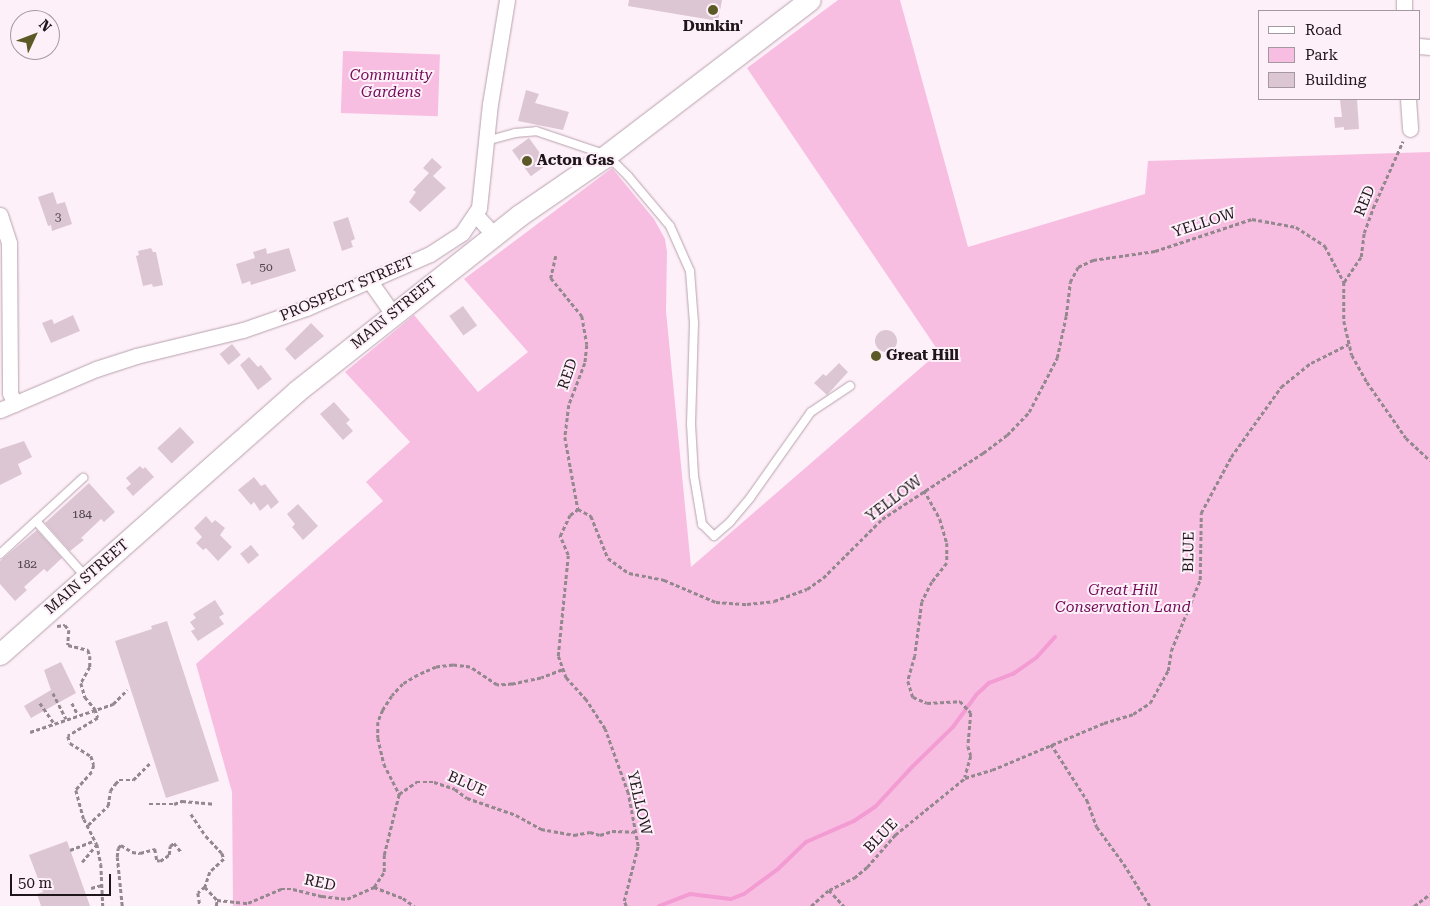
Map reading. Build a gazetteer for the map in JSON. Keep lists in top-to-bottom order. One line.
{"streets":{"main road":["MAIN STREET"],"street":["PROSPECT STREET"],"path":["RED","YELLOW","BLUE"]},"crossings":[["RED","YELLOW"],["YELLOW","BLUE"]],"parks":["Community Gardens","Great Hill Conservation Land"],"places":["Dunkin'","Acton Gas","Great Hill"],"house_numbers":["3","50","184","182"],"legend":["Road","Park","Building"],"scale_bar":"50 m","north":"top right"}
